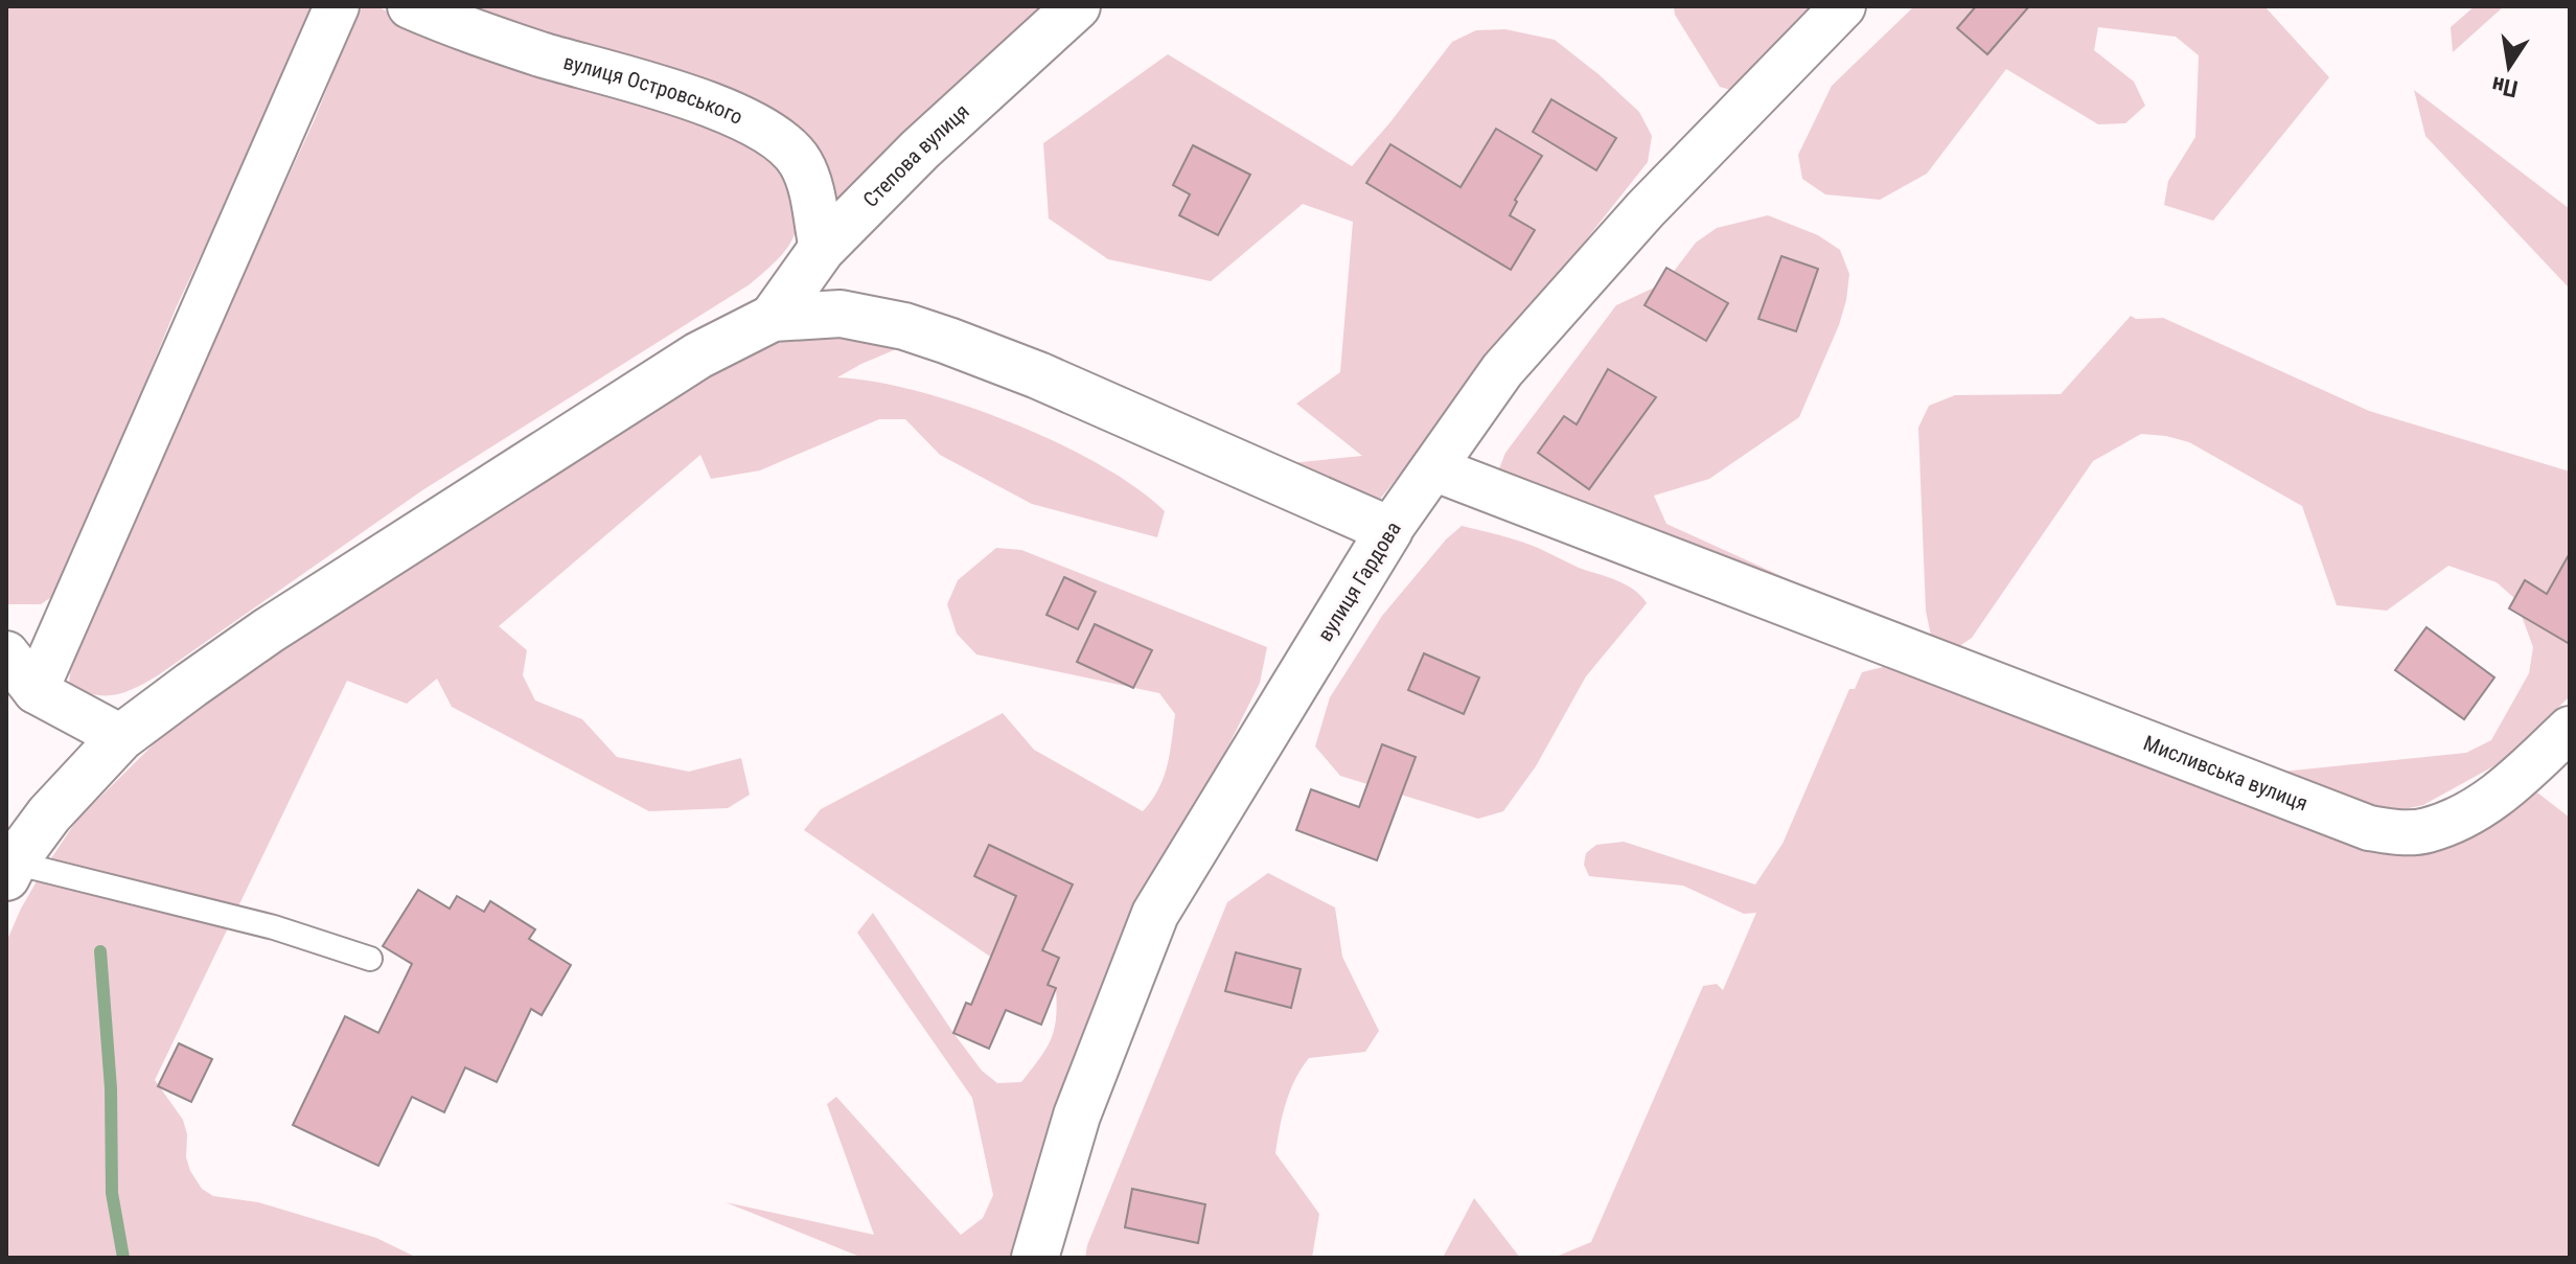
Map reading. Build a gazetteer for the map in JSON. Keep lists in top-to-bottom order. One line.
{"streets":{"street":["вулиця Островського","Степова вулиця","вулиця Гардова","Мисливська вулиця"]},"crossings":[["вулиця Островського","Степова вулиця"],["вулиця Гардова","Мисливська вулиця"]],"north":"bottom"}
